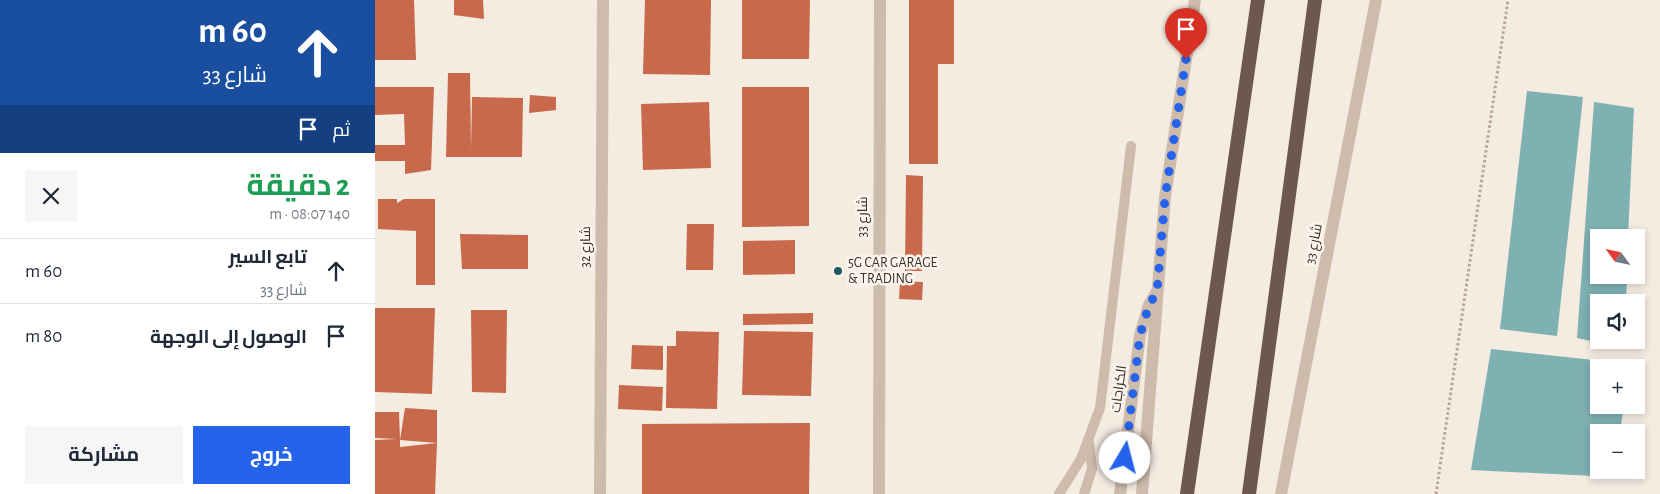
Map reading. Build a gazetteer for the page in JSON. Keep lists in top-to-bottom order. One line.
{"streets":{"street":["شارع 33","شارع 32","الكراجات"]},"places":["5G CAR GARAGE & TRADING"],"north":"top left","page":{"turn":["60 m","شارع 33"],"then":"ثم","heading":["2 دقيقة","140 m · 08:07"],"map_buttons":["+","−"],"list":[{"name":"تابع السير","note":"شارع 33","value":"60 m"},{"name":"الوصول إلى الوجهة","value":"80 m"}],"buttons":["خروج","مشاركة"]}}
